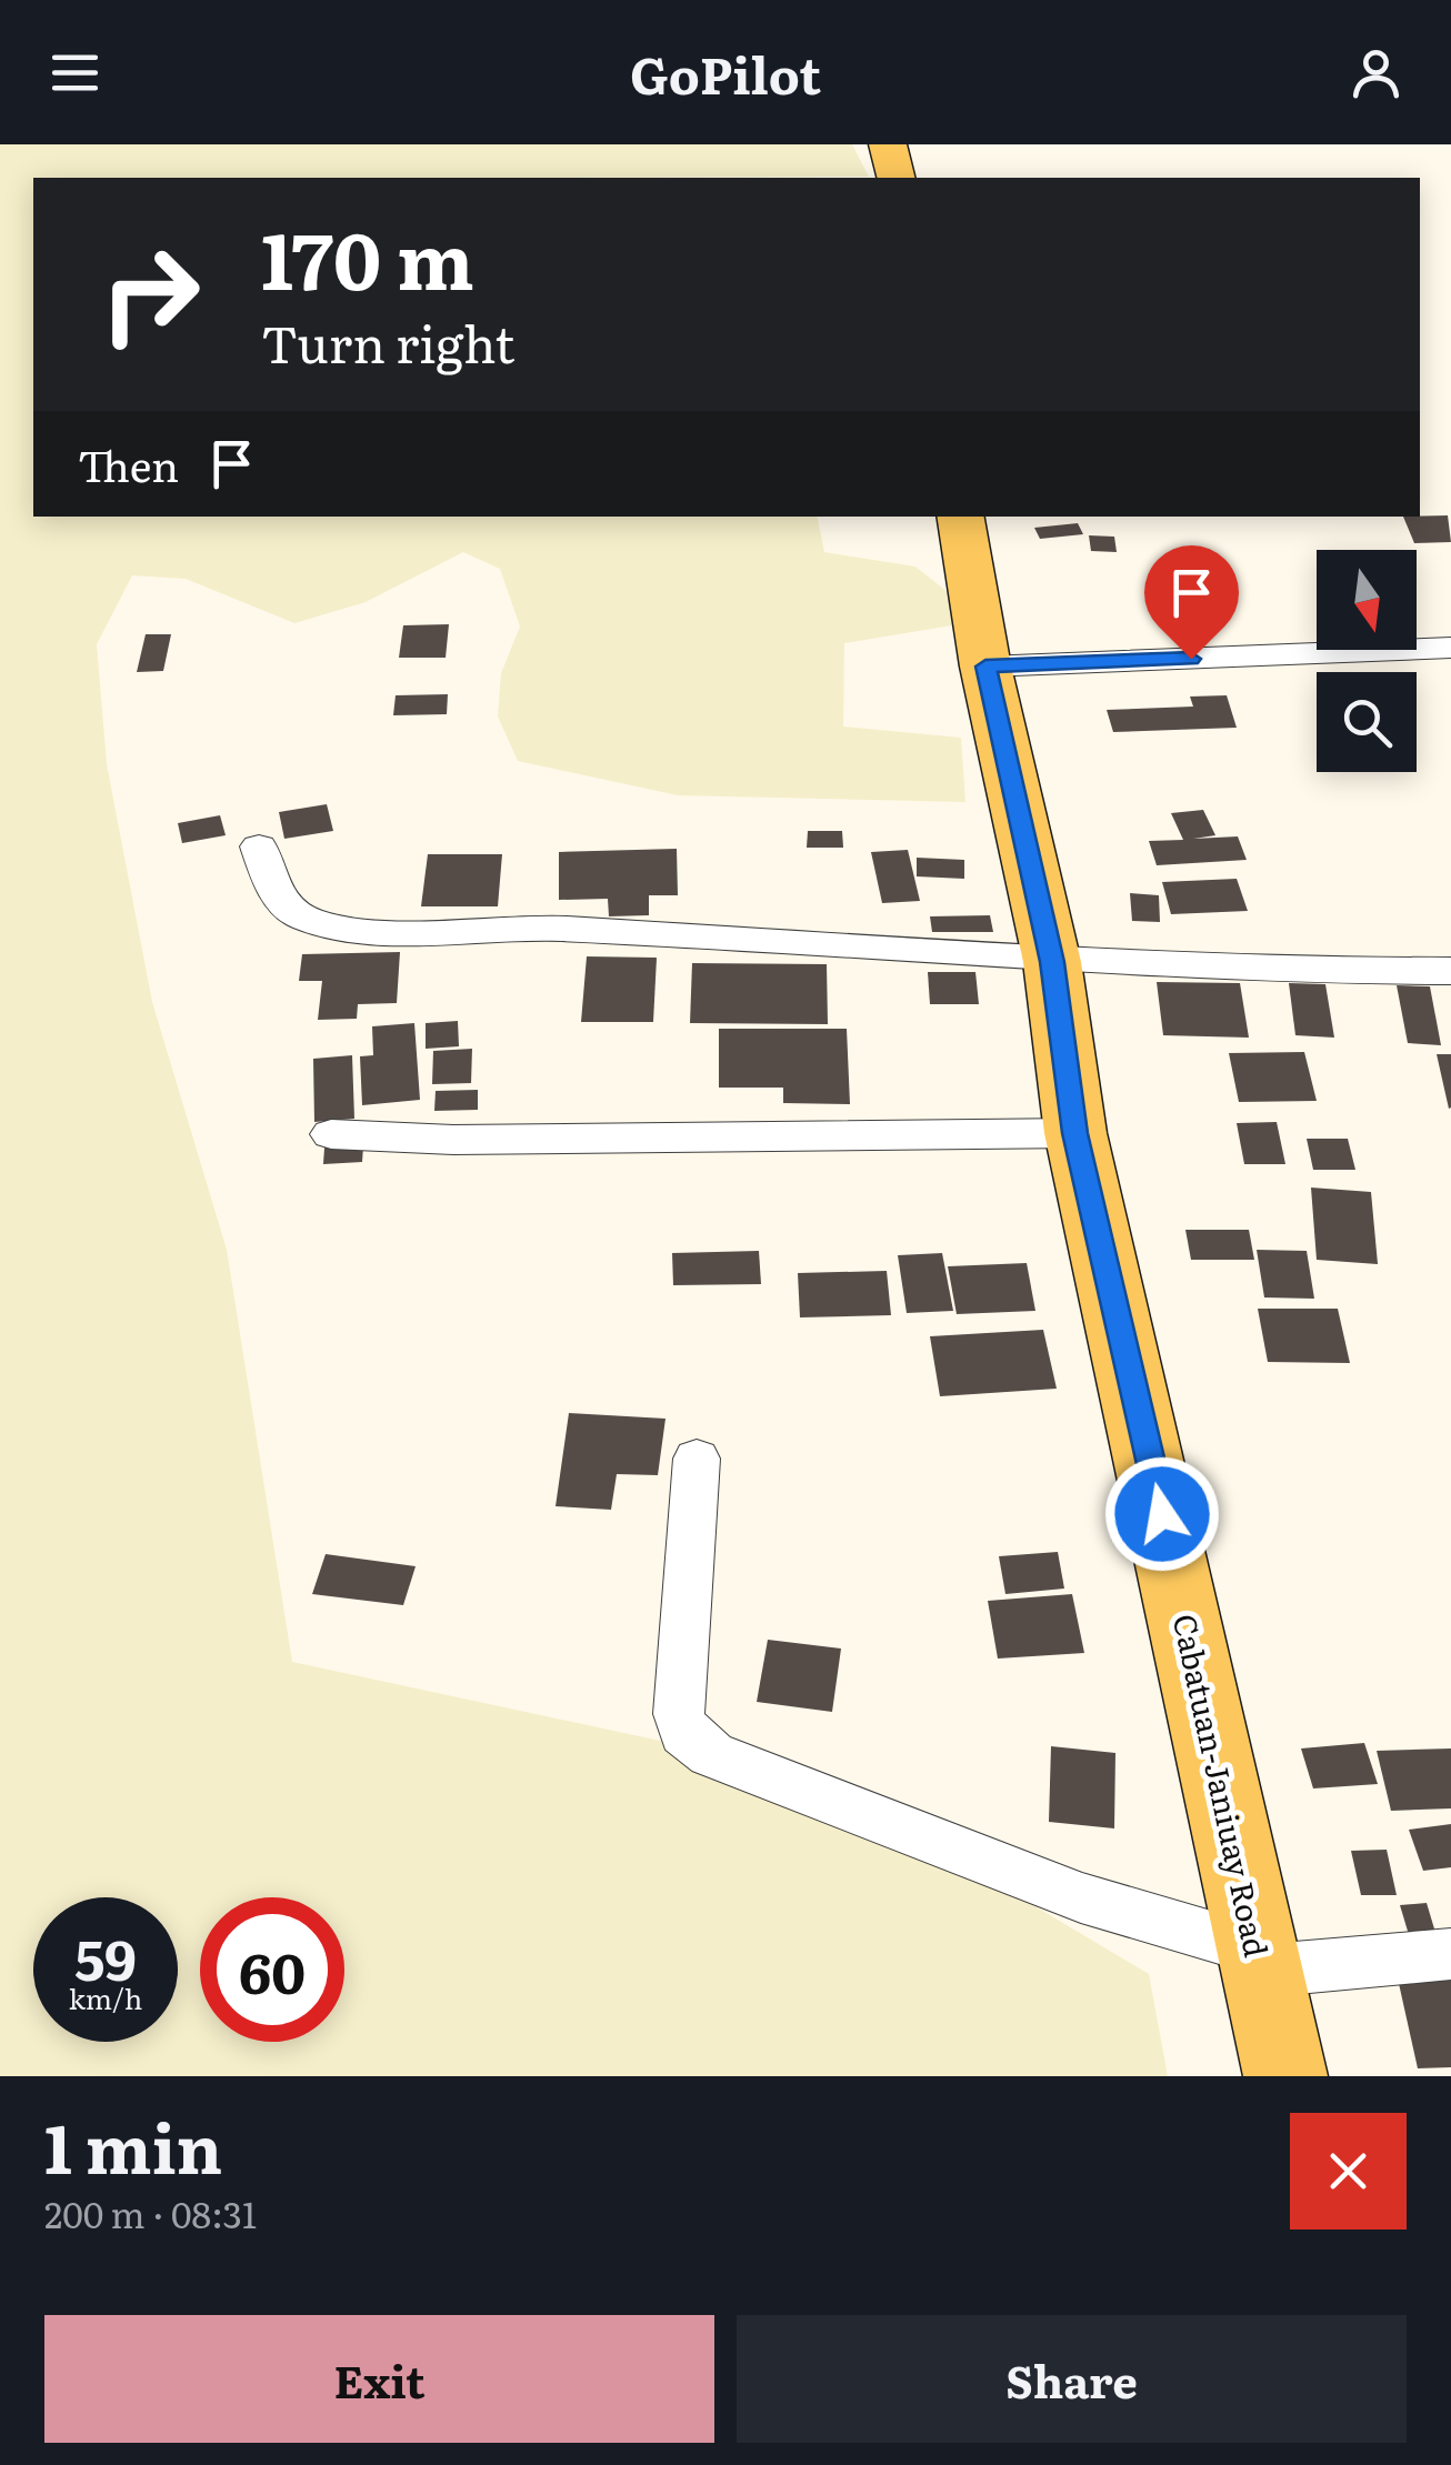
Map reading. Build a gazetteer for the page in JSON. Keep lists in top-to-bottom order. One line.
{"streets":{"main road":["Cabatuan-Janiuay Road"]},"north":"bottom","page":{"header":"GoPilot","turn":["170 m","Turn right"],"then":"Then","speed":"59 km/h","limit":"60","heading":["1 min","200 m · 08:31"],"buttons":["Exit","Share"]}}
